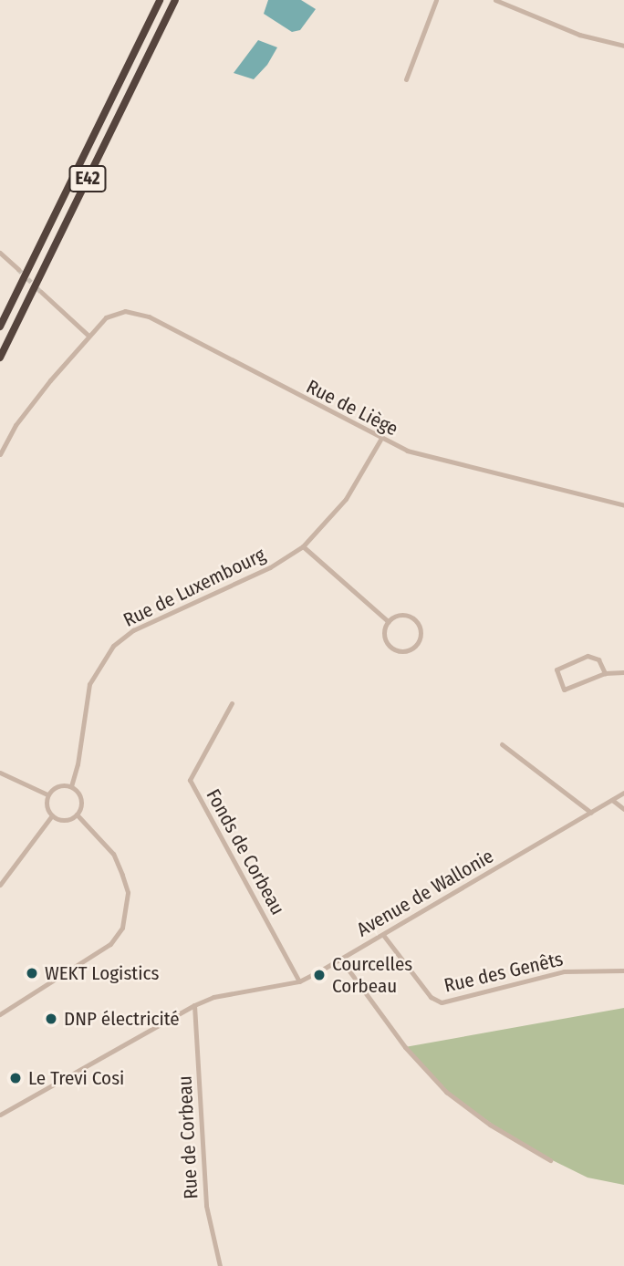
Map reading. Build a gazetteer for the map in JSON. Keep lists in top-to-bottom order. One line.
{"streets":{"highway":["E42"],"street":["Rue de Liège","Rue de Luxembourg","Fonds de Corbeau","Avenue de Wallonie","Rue des Genêts","Rue de Corbeau"]},"crossings":[["Rue de Liège","Rue de Luxembourg"],["Fonds de Corbeau","Avenue de Wallonie"],["Avenue de Wallonie","Rue des Genêts"],["Avenue de Wallonie","Rue de Corbeau"]],"places":["WEKT Logistics","Courcelles Corbeau","DNP électricité","Le Trevi Cosi"]}
